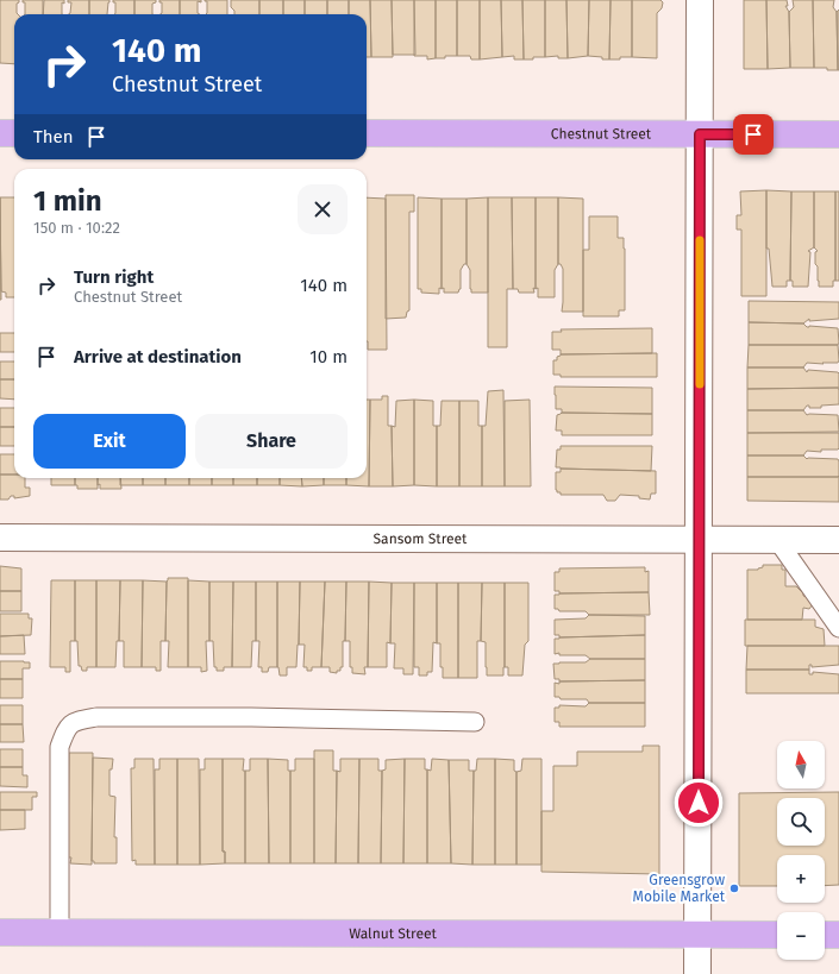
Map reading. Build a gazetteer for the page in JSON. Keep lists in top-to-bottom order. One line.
{"streets":{"main road":["Chestnut Street","Walnut Street"],"street":["Sansom Street"]},"places":["Greensgrow Mobile Market"],"north":"top","page":{"turn":["140 m","Chestnut Street"],"then":"Then","heading":["1 min","150 m · 10:22"],"list":[{"name":"Turn right","note":"Chestnut Street","value":"140 m"},{"name":"Arrive at destination","value":"10 m"}],"buttons":["Exit","Share"],"map_buttons":["+","−"]}}
